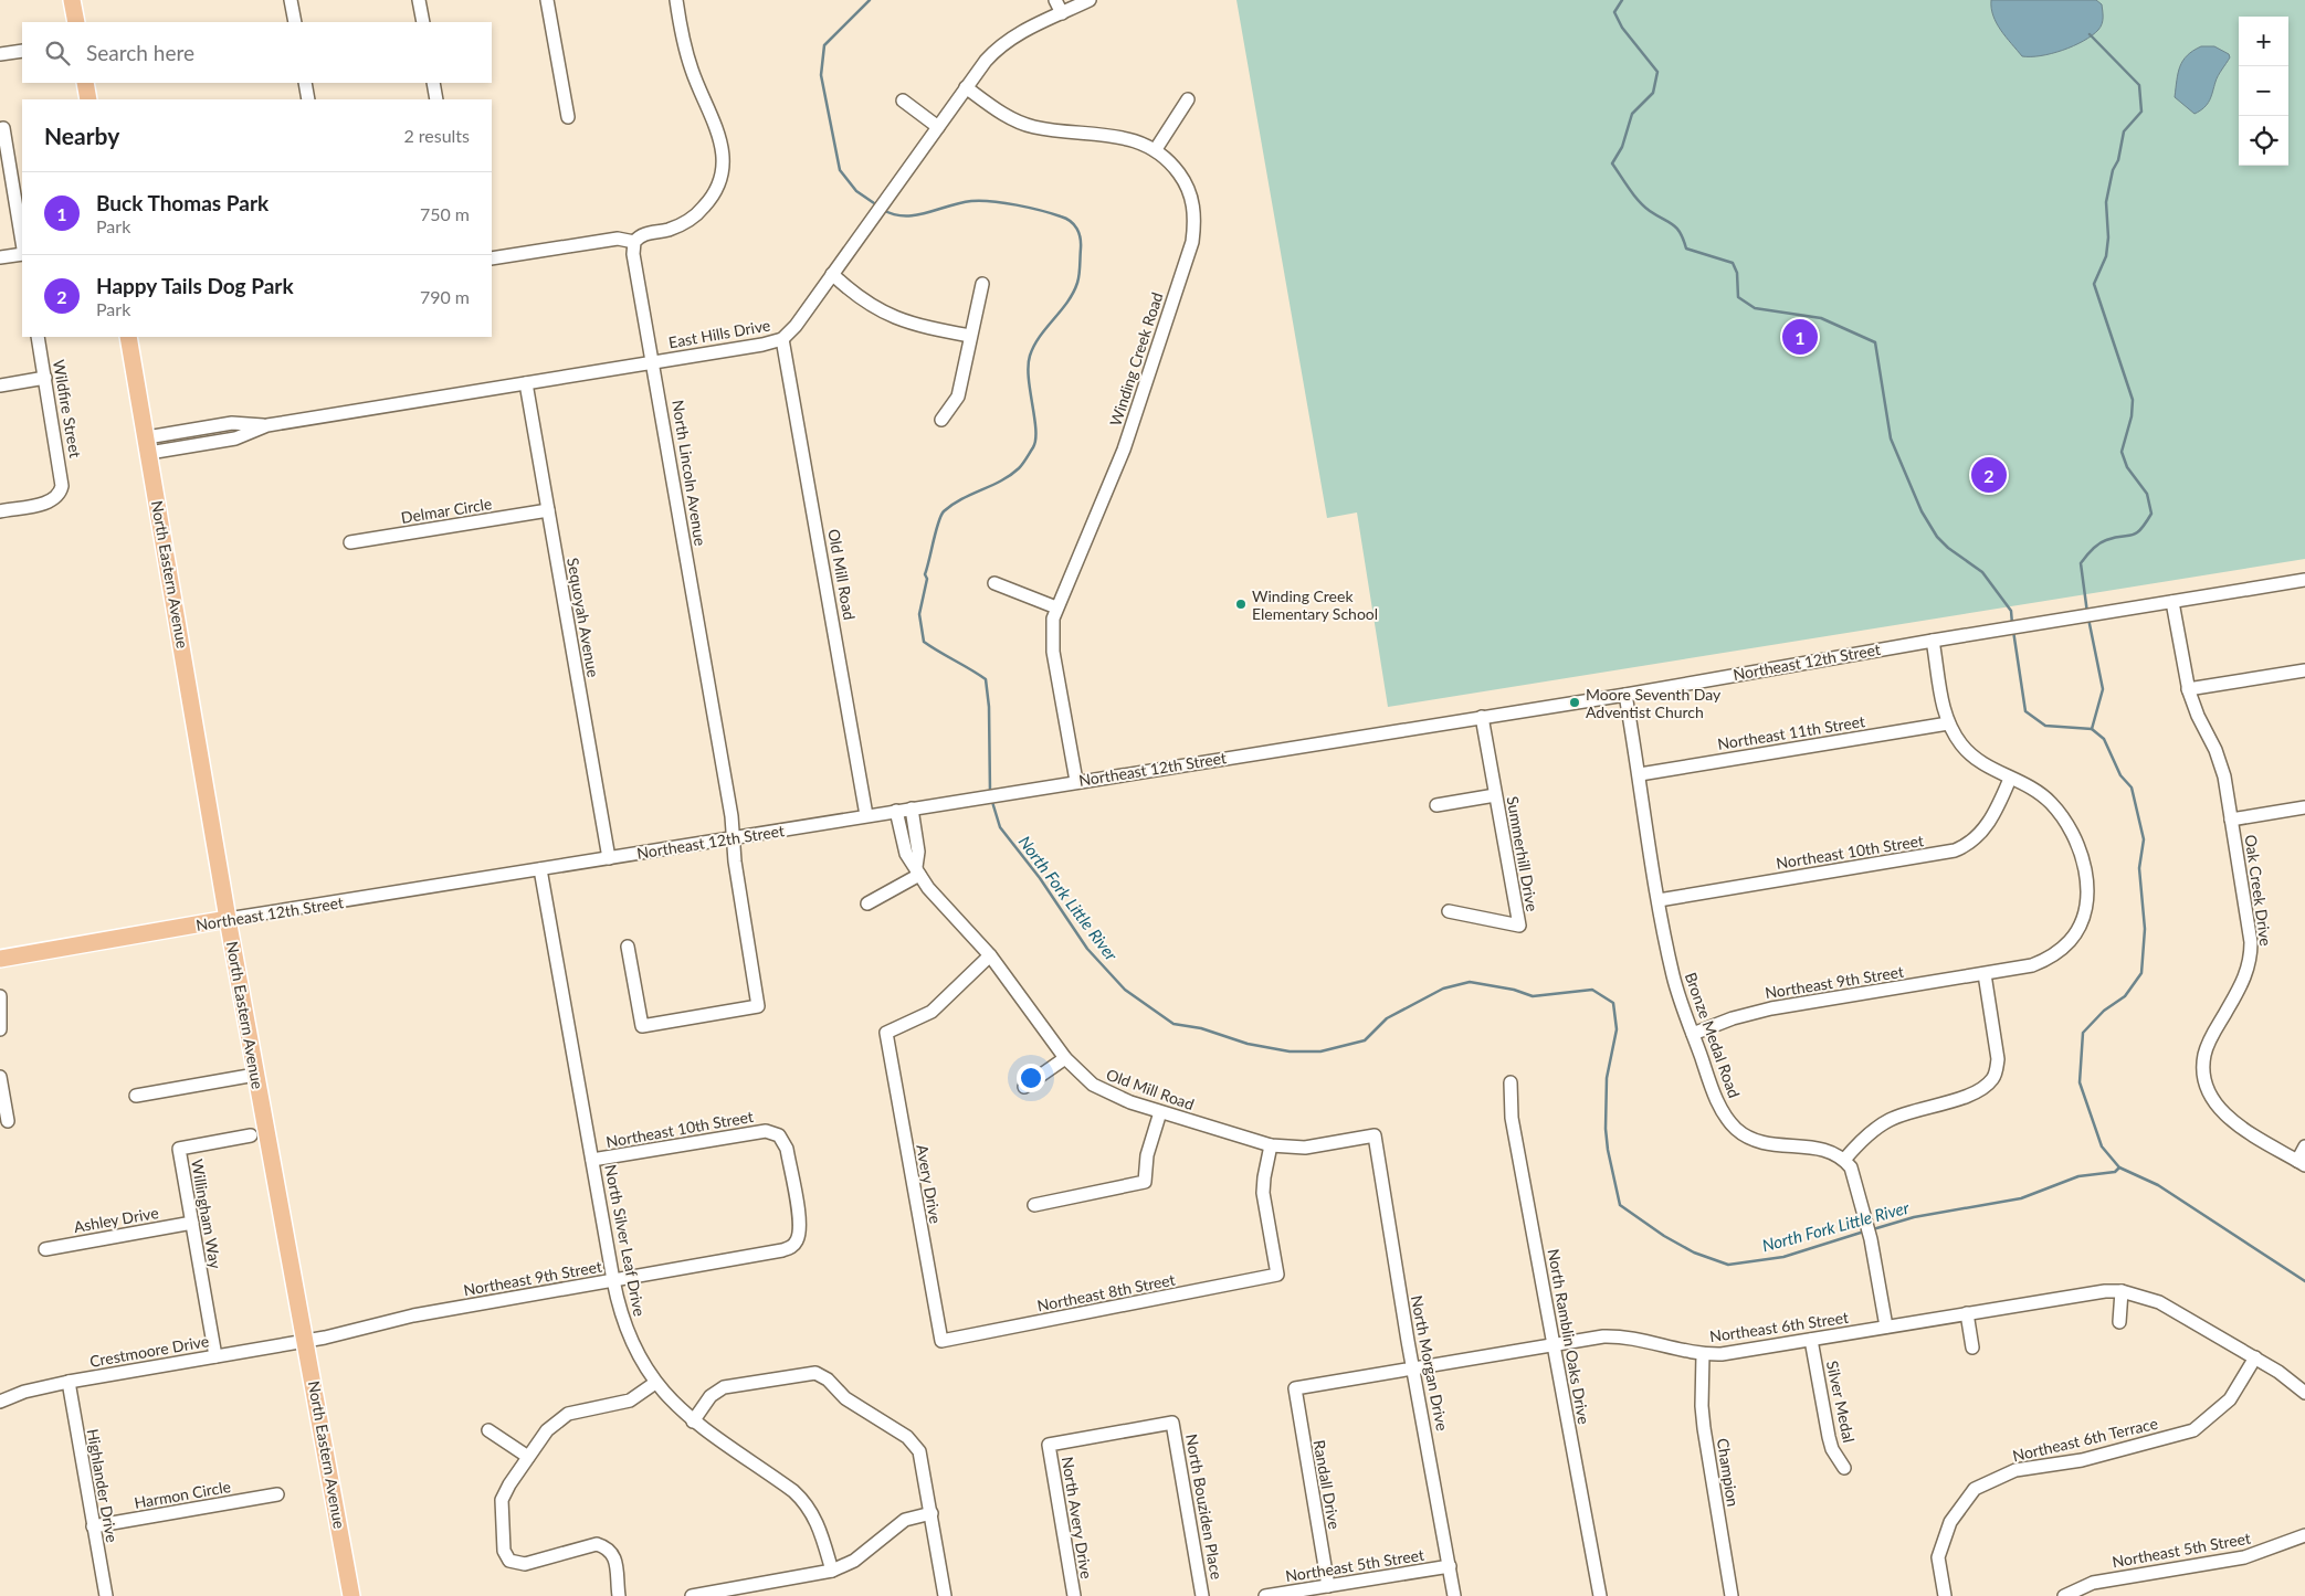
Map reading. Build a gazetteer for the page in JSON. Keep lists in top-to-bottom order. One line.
{"streets":{"main road":["North Eastern Avenue","Northeast 12th Street"],"street":["East Hills Drive","Winding Creek Road","Wildfire Street","North Lincoln Avenue","Delmar Circle","Old Mill Road","Sequoyah Avenue","Northeast 11th Street","Northeast 10th Street","Summerhill Drive","Oak Creek Drive","Northeast 9th Street","Bronze Medal Road","Avery Drive","Willingham Way","Ashley Drive","North Silver Leaf Drive","Northeast 8th Street","Northeast 6th Street","North Ramblin Oaks Drive","Crestmoore Drive","North Morgan Drive","Silver Medal","Northeast 6th Terrace","Champion","Randall Drive","Highlander Drive","Harmon Circle","North Bouziden Place","North Avery Drive","Northeast 5th Street"]},"crossings":[["East Hills Drive","Winding Creek Road"],["East Hills Drive","North Lincoln Avenue"],["East Hills Drive","North Eastern Avenue"],["East Hills Drive","Old Mill Road"],["East Hills Drive","Sequoyah Avenue"],["Winding Creek Road","Northeast 12th Street"],["North Lincoln Avenue","Northeast 12th Street"],["Delmar Circle","Sequoyah Avenue"],["North Eastern Avenue","Northeast 12th Street"],["North Eastern Avenue","Northeast 9th Street"],["North Eastern Avenue","Crestmoore Drive"],["Old Mill Road","Northeast 12th Street"],["Old Mill Road","Avery Drive"],["Old Mill Road","Northeast 8th Street"],["Old Mill Road","North Morgan Drive"],["Sequoyah Avenue","Northeast 12th Street"],["Northeast 12th Street","Summerhill Drive"],["Northeast 12th Street","Oak Creek Drive"],["Northeast 12th Street","Bronze Medal Road"],["Northeast 12th Street","North Silver Leaf Drive"],["Northeast 11th Street","Northeast 9th Street"],["Northeast 11th Street","Bronze Medal Road"],["Northeast 10th Street","Northeast 9th Street"],["Northeast 10th Street","Bronze Medal Road"],["Northeast 10th Street","North Silver Leaf Drive"],["Northeast 9th Street","Bronze Medal Road"],["Northeast 9th Street","North Silver Leaf Drive"],["Northeast 9th Street","Crestmoore Drive"],["Avery Drive","Northeast 8th Street"],["Willingham Way","Ashley Drive"],["Willingham Way","Crestmoore Drive"],["Northeast 6th Street","North Ramblin Oaks Drive"],["Northeast 6th Street","North Morgan Drive"],["Northeast 6th Street","Silver Medal"],["Northeast 6th Street","Northeast 6th Terrace"],["Northeast 6th Street","Champion"],["Northeast 6th Street","Randall Drive"],["Crestmoore Drive","Highlander Drive"],["North Morgan Drive","Northeast 5th Street"],["Randall Drive","Northeast 5th Street"],["Highlander Drive","Harmon Circle"],["North Bouziden Place","North Avery Drive"]],"water":["North Fork Little River"],"places":["Winding Creek Elementary School","Moore Seventh Day Adventist Church"],"page":{"map_buttons":["+","−"],"search":"Search here","heading":["Nearby","2 results"],"list":[{"mark":"1","name":"Buck Thomas Park","note":"Park","value":"750 m"},{"mark":"2","name":"Happy Tails Dog Park","note":"Park","value":"790 m"}],"pins":["1","2"]}}
